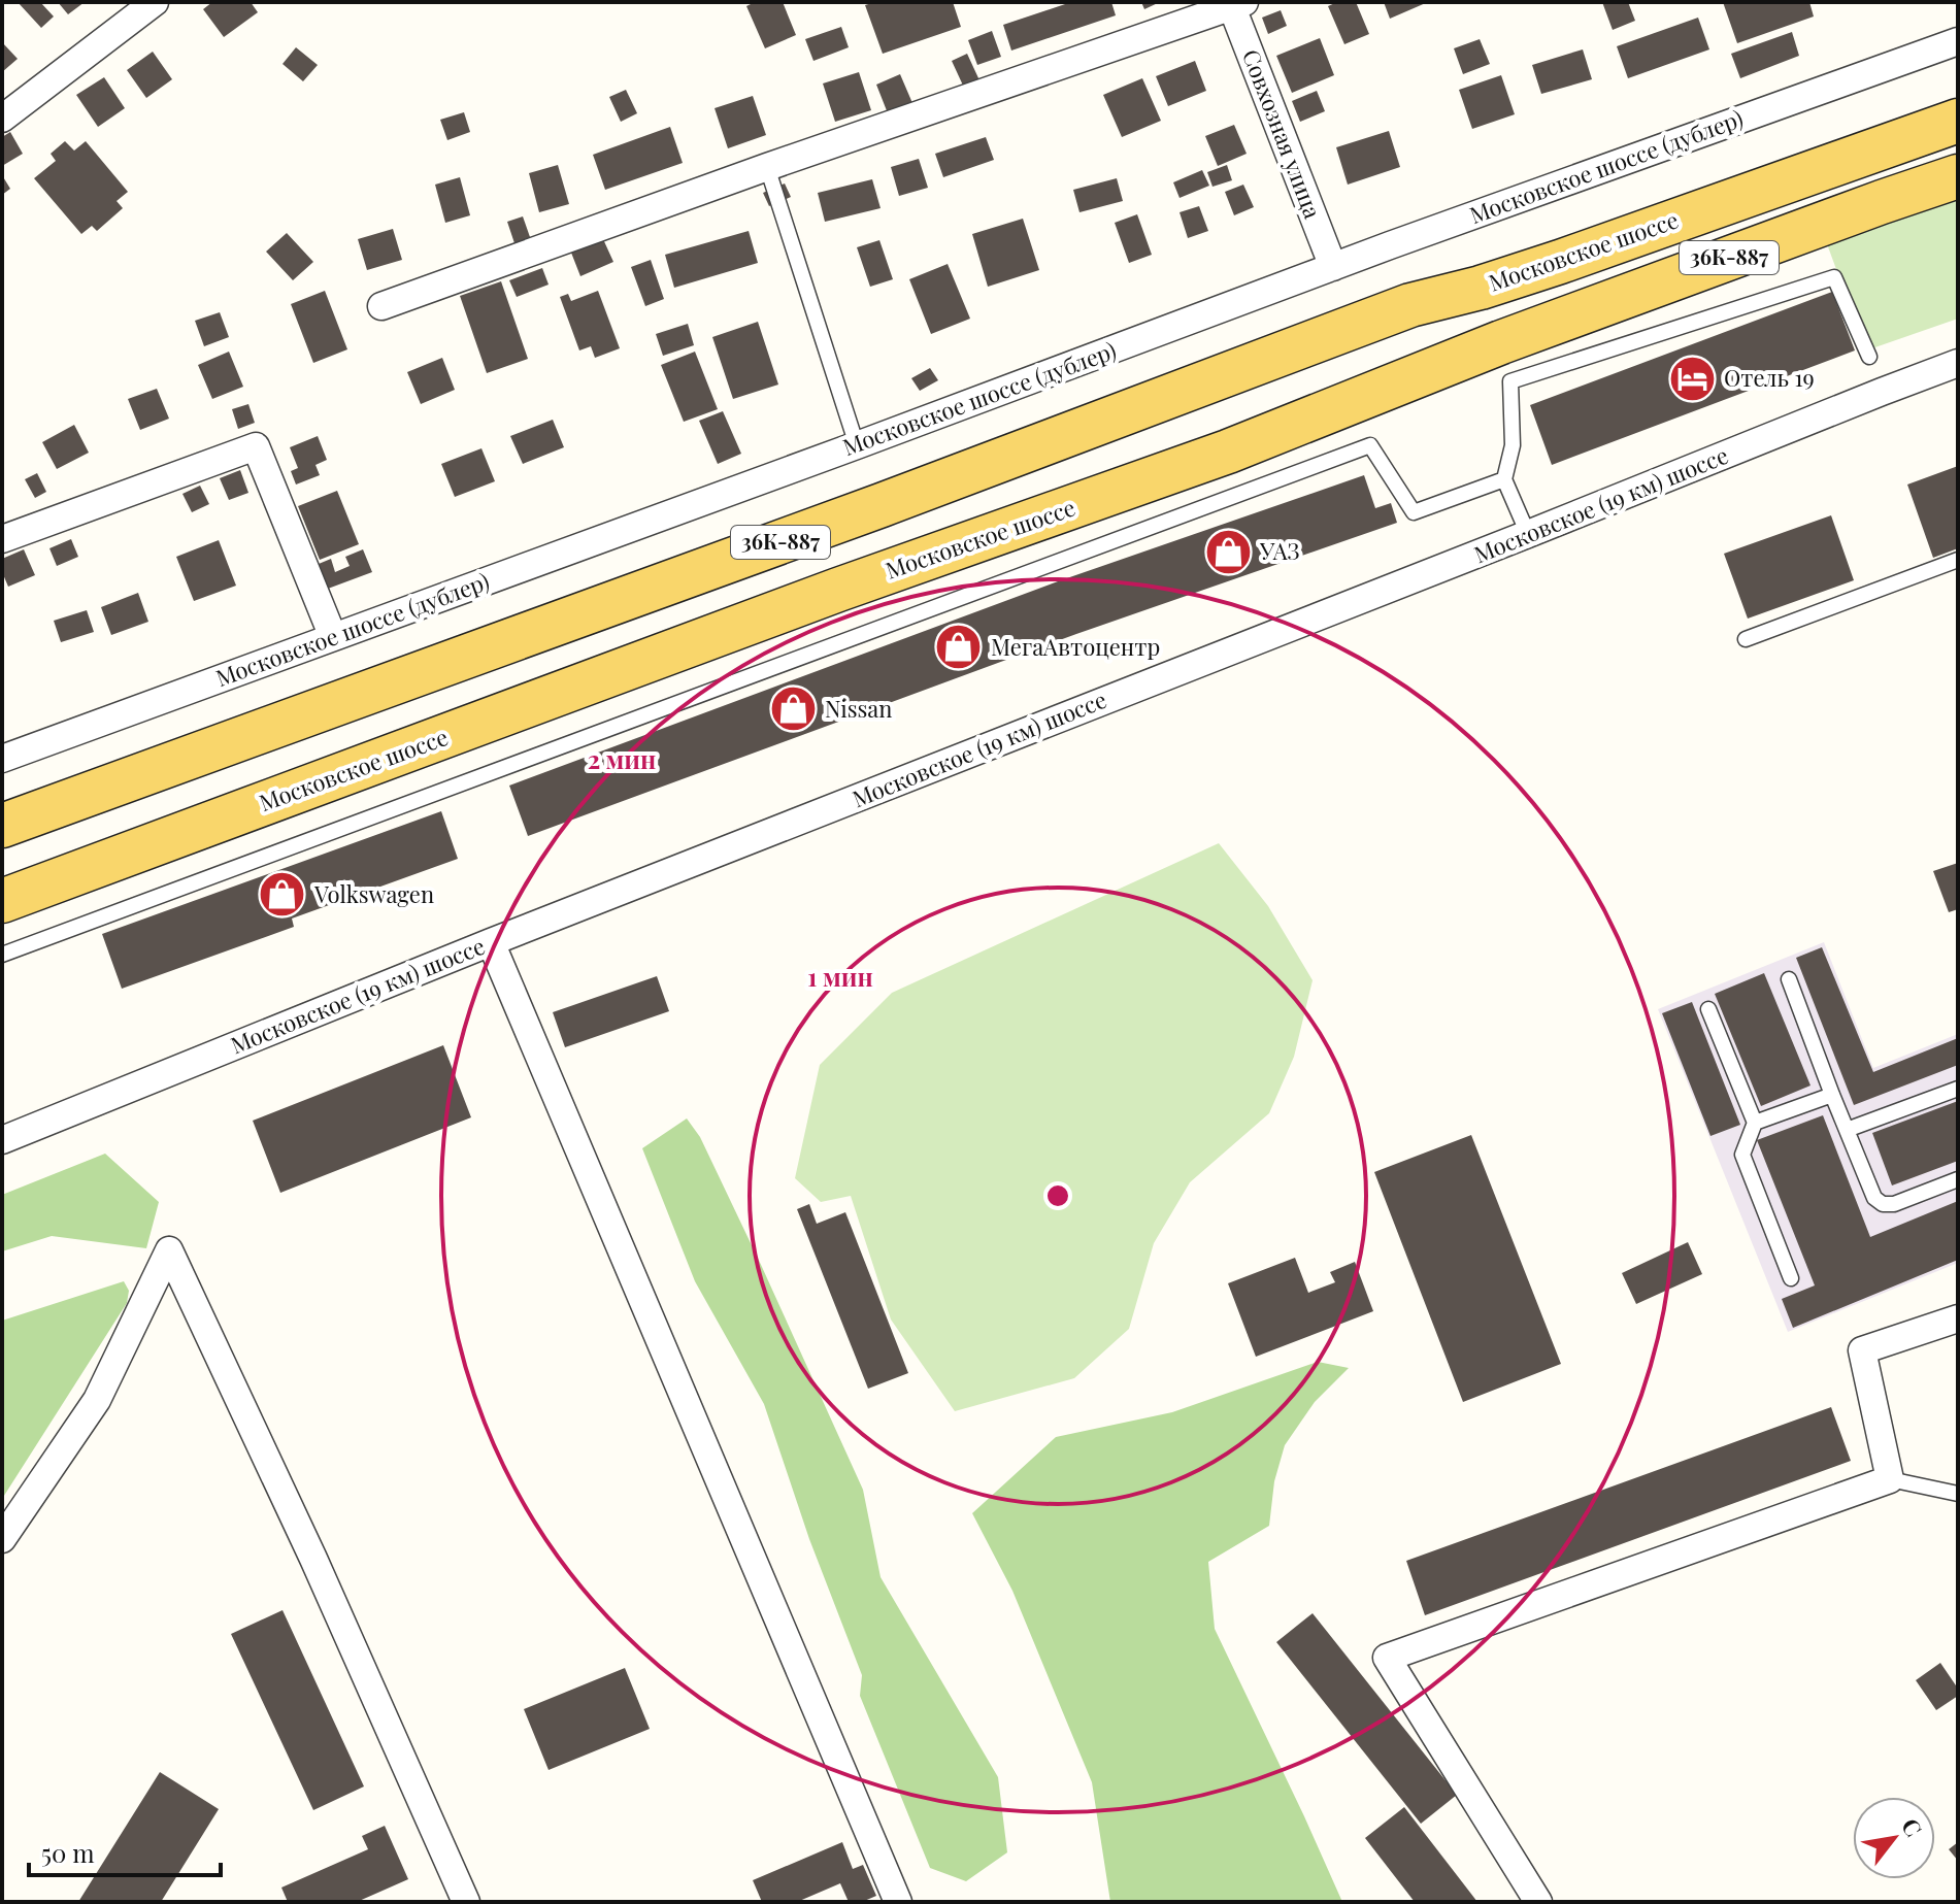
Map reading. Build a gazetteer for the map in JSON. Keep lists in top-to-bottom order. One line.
{"streets":{"main road":["Московское шоссе","36К-887"],"street":["Совхозная улица","Московское шоссе (дублер)","Московское (19 км) шоссе"]},"crossings":[["Совхозная улица","Московское шоссе (дублер)"]],"places":{"hotel":["Отель 19"],"shop":["УАЗ","МегаАвтоцентр","Nissan","Volkswagen"]},"scale_bar":"50 m","north":"top right","rings":["2 мин","1 мин"]}
